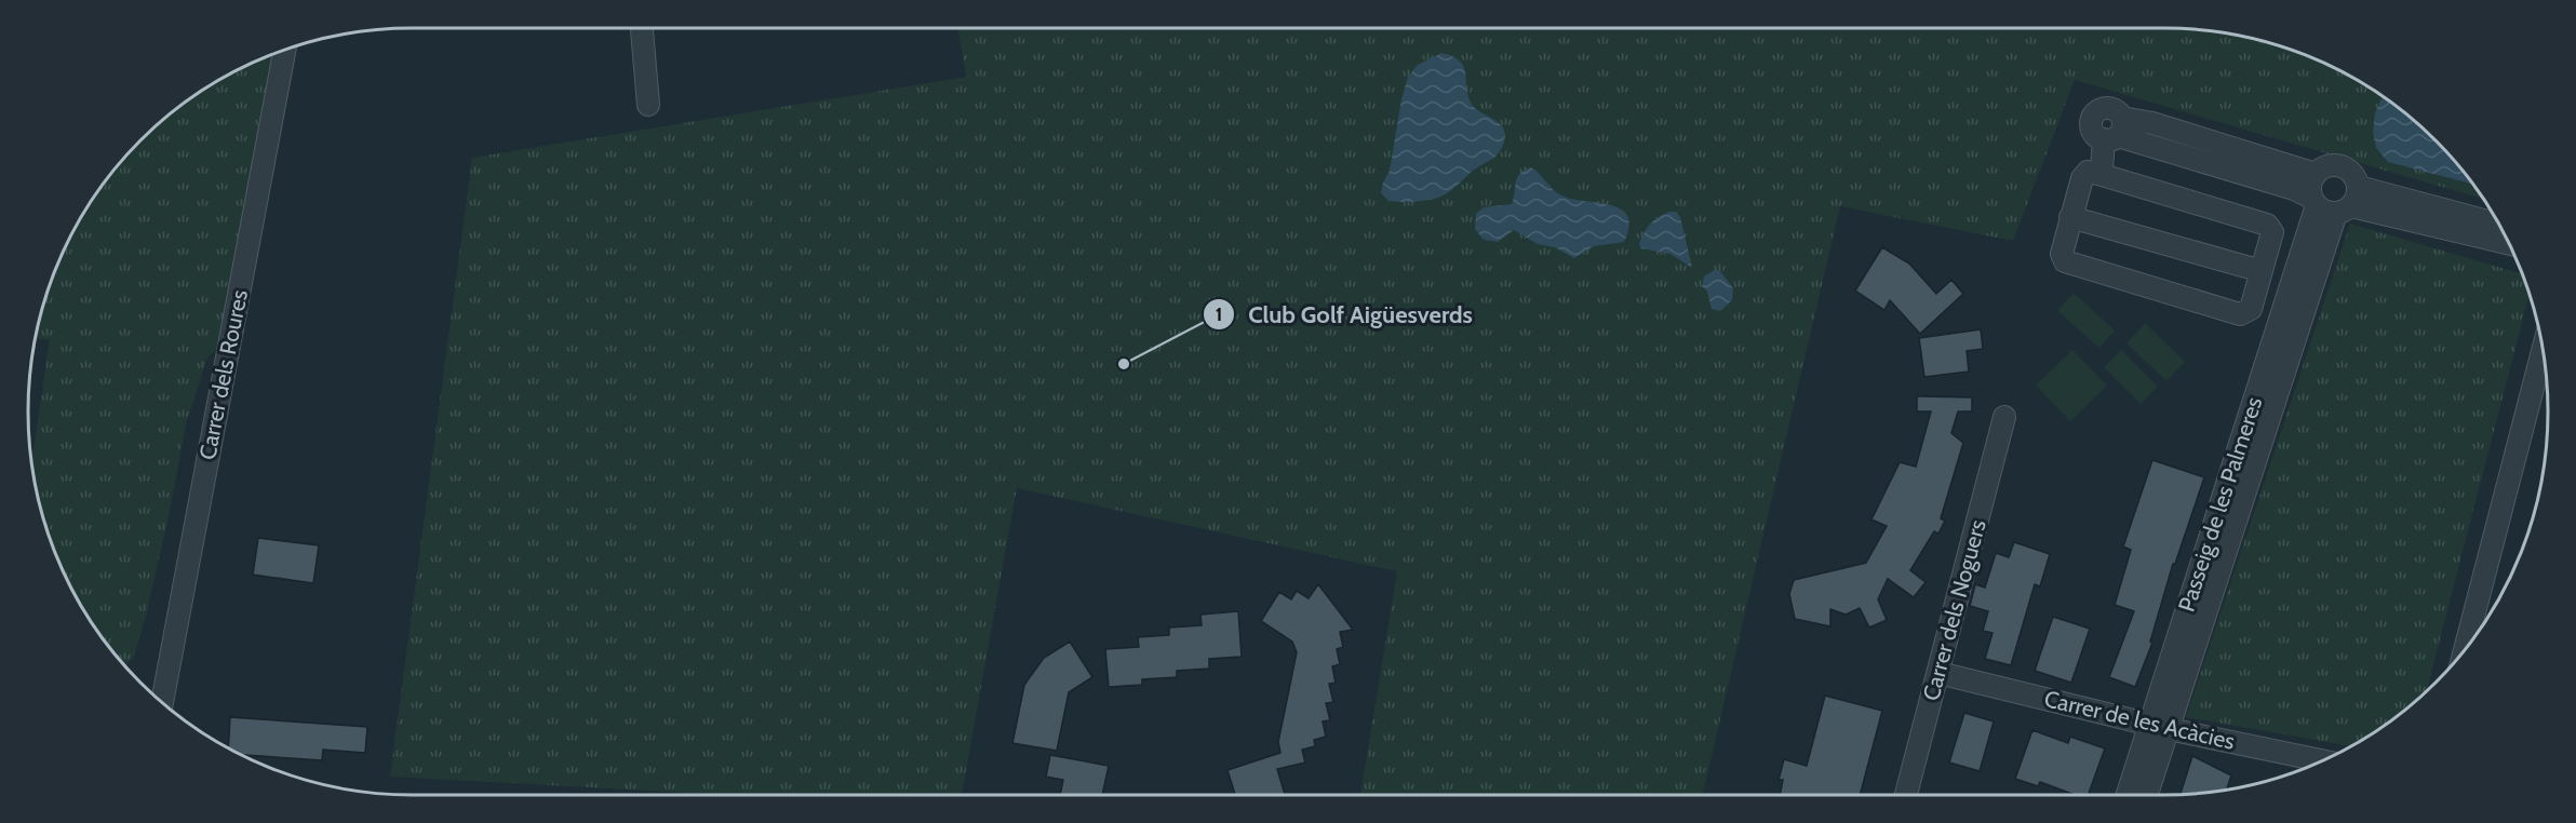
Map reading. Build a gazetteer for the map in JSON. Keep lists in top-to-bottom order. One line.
{"streets":{"street":["Carrer dels Roures","Passeig de les Palmeres","Carrer dels Noguers","Carrer de les Acàcies"]},"crossings":[["Passeig de les Palmeres","Carrer de les Acàcies"],["Carrer dels Noguers","Carrer de les Acàcies"]],"places":["Club Golf Aigüesverds"]}
